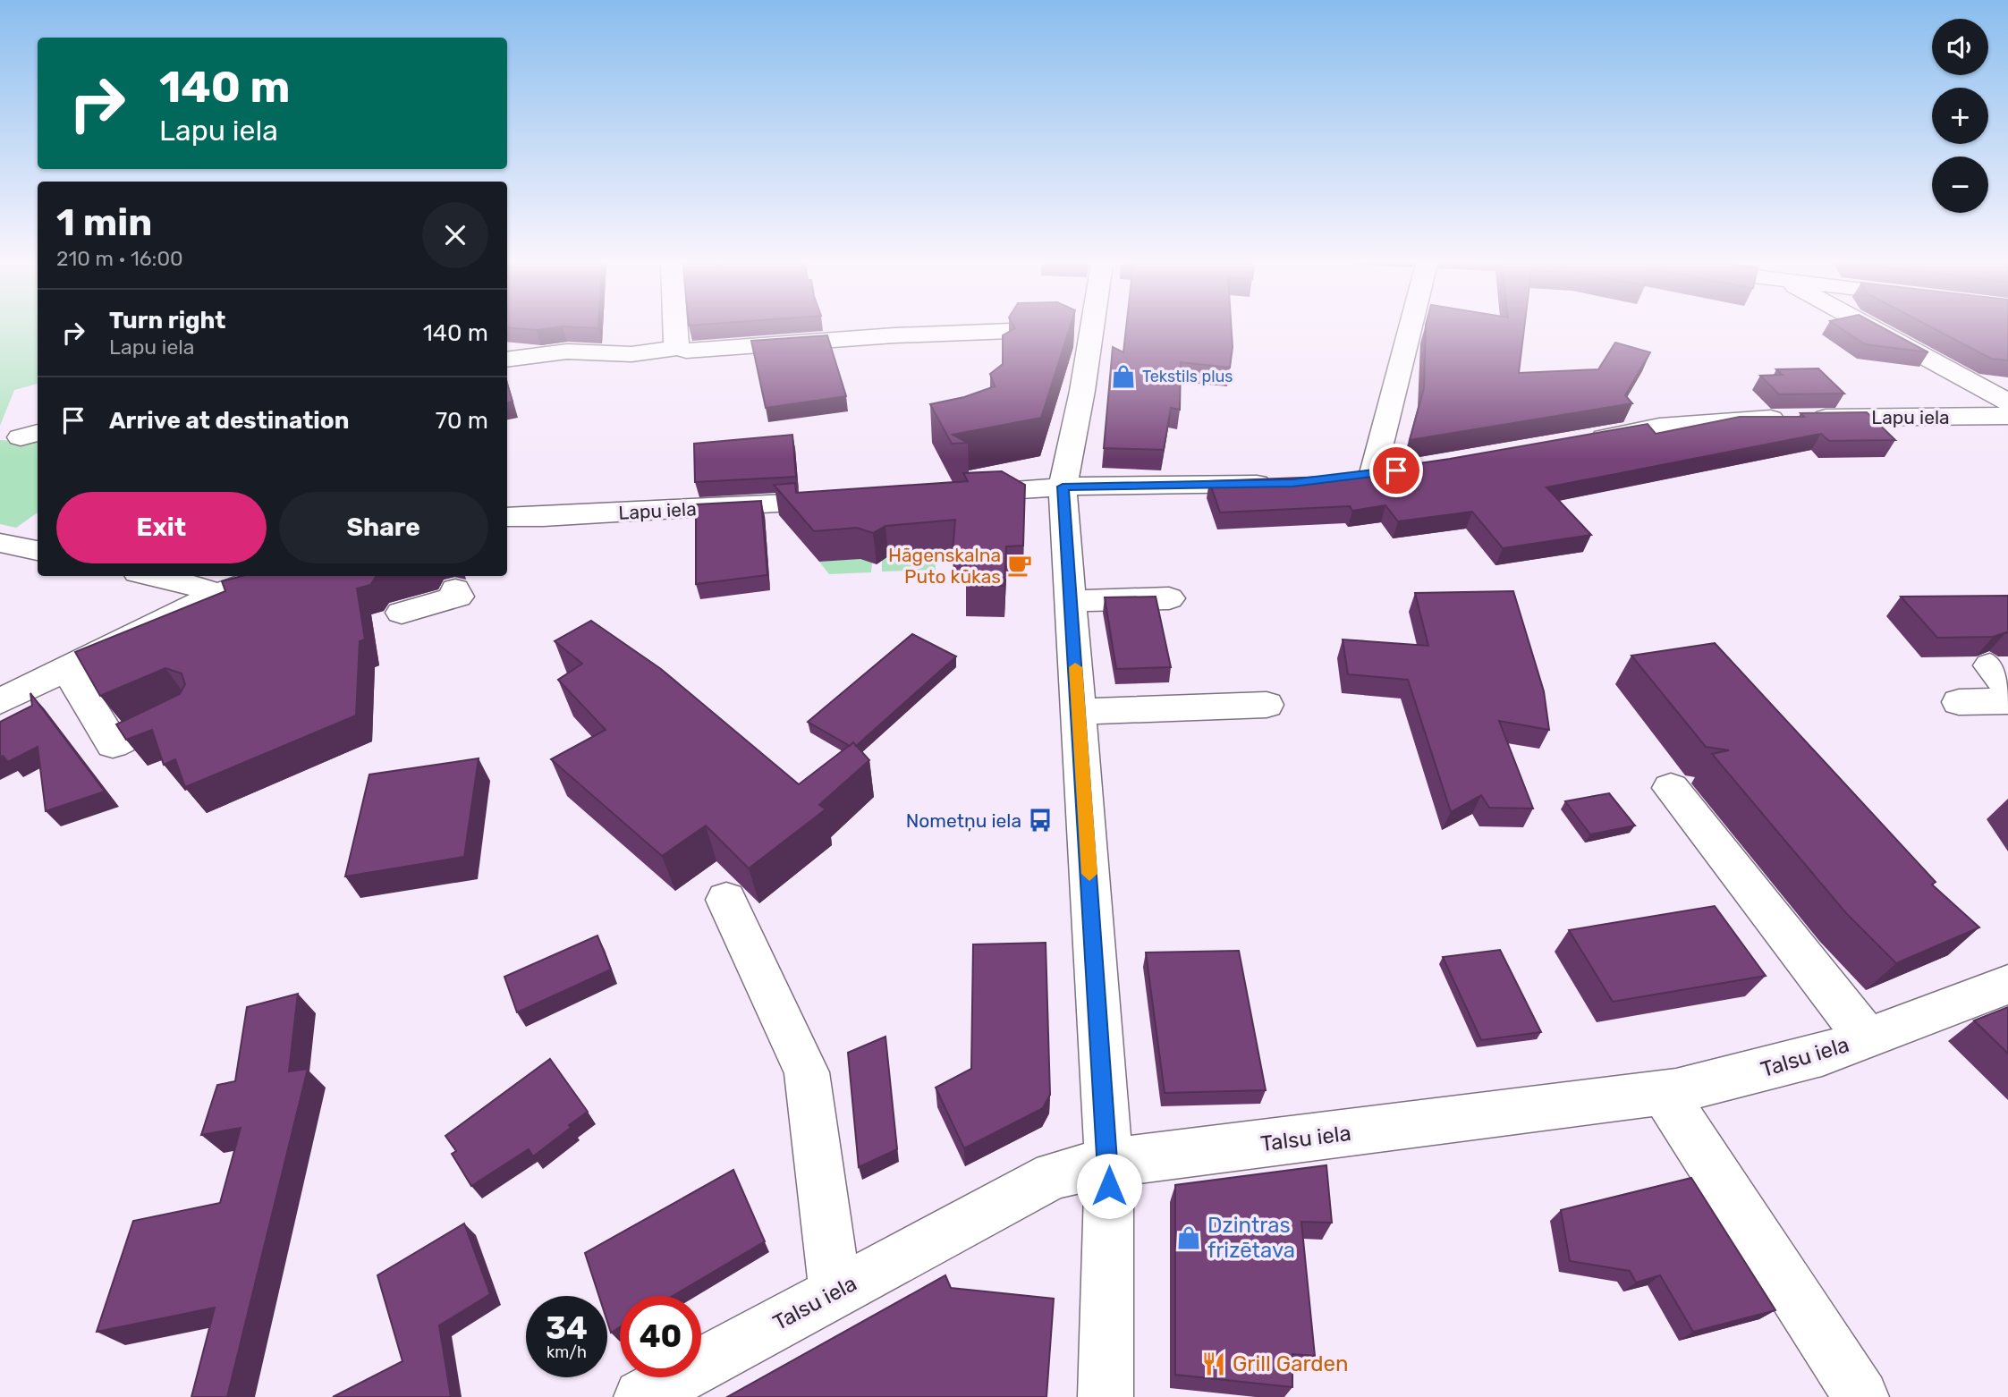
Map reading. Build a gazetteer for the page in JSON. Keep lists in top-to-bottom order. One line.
{"streets":{"street":["Lapu iela","Talsu iela"]},"places":{"shop":["Tekstils plus","Dzintras frizētava"],"cafe":["Hāgenskalna Puto kūkas"],"bus stop":["Nometņu iela"],"restaurant":["Grill Garden"]},"page":{"map_buttons":["+","−"],"turn":["140 m","Lapu iela"],"heading":["1 min","210 m · 16:00"],"list":[{"name":"Turn right","note":"Lapu iela","value":"140 m"},{"name":"Arrive at destination","value":"70 m"}],"buttons":["Exit","Share"],"speed":"34 km/h","limit":"40"}}
